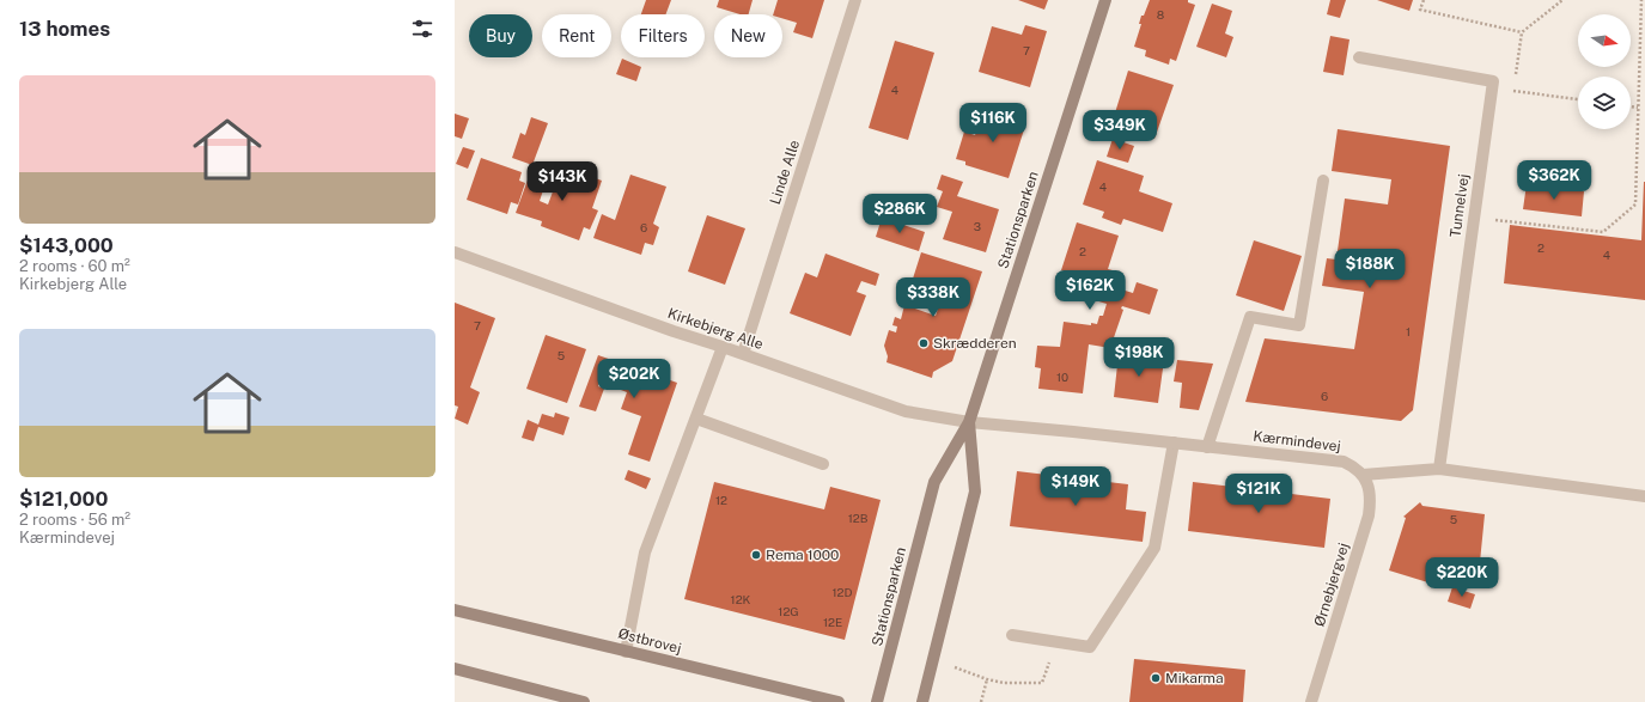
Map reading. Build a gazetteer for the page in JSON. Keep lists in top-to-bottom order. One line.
{"streets":{"street":["Linde Alle","Tunnelvej","Stationsparken","Kirkebjerg Alle","Kærmindevej","Ørnebjergvej","Østbrovej"]},"crossings":[["Linde Alle","Kirkebjerg Alle"],["Stationsparken","Kirkebjerg Alle"],["Stationsparken","Kærmindevej"],["Kirkebjerg Alle","Kærmindevej"],["Kærmindevej","Ørnebjergvej"]],"places":["Skrædderen","Rema 1000","Mikarma"],"house_numbers":["8","7","4","4","3","6","2","2","4","7","1","5","10","6","12","12B","5","12D","12K","12G","12E"],"north":"right","page":{"heading":"13 homes","chip":["Buy","Rent","Filters","New"],"list":[{"name":"$143,000","note":"2 rooms · 60 m² · Kirkebjerg Alle"},{"name":"$121,000","note":"2 rooms · 56 m² · Kærmindevej"}],"price":["$116K","$349K","$362K","$143K","$286K","$188K","$162K","$338K","$198K","$202K","$149K","$121K","$220K"]}}
